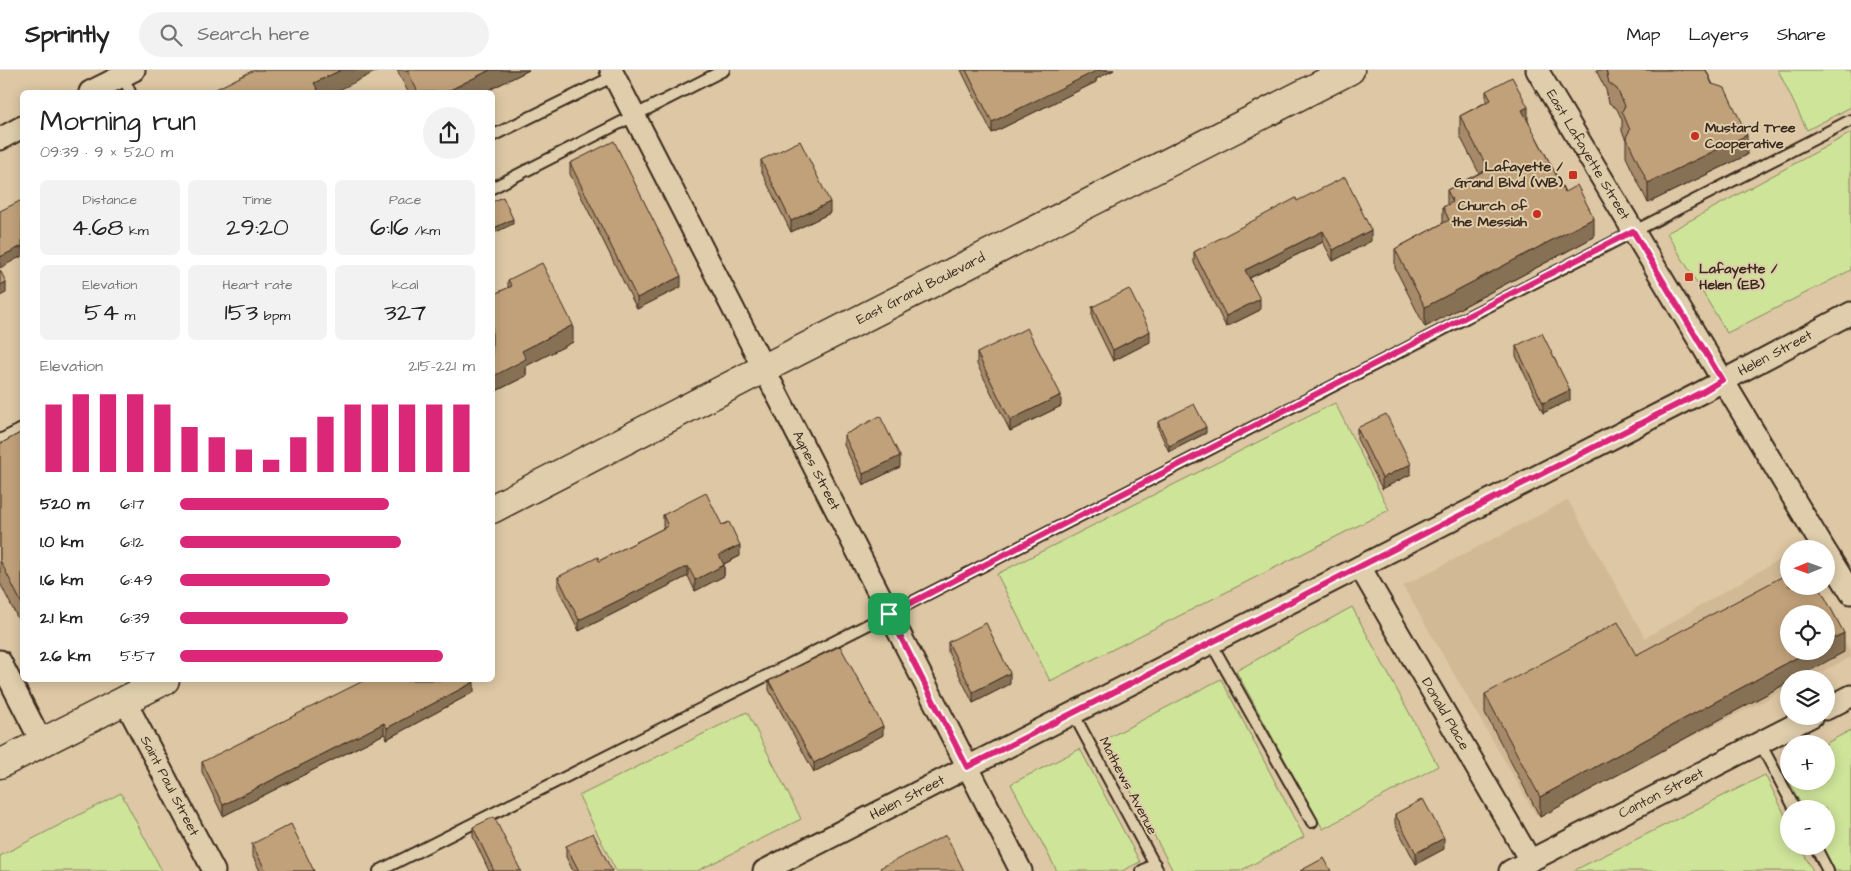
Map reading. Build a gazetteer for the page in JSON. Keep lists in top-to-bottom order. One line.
{"streets":{"main road":["East Grand Boulevard"],"street":["East Lafayette Street","Helen Street","Agnes Street","Donald Place","Saint Paul Street","Canton Street"],"lane":["Mathews Avenue"]},"crossings":[["East Lafayette Street","Helen Street"],["East Grand Boulevard","Agnes Street"],["Helen Street","Agnes Street"],["Helen Street","Donald Place"],["Helen Street","Mathews Avenue"],["Donald Place","Canton Street"]],"places":{"other":["Mustard Tree Cooperative","Church of the Messiah"],"transit":["Lafayette / Grand Blvd (WB)","Lafayette / Helen (EB)"]},"north":"left","page":{"header":"Sprintly","search":"Search here","nav":["Map","Layers","Share"],"heading":["Morning run","09:39 · 9 × 520 m"],"stats":[["Distance","4.68 km"],["Time","29:20"],["Pace","6:16 /km"],["Elevation","54 m"],["Heart rate","153 bpm"],["kcal","327"]],"chart":["Elevation","215–221 m"],"list":[{"name":"520 m","note":"6:17"},{"name":"1.0 km","note":"6:12"},{"name":"1.6 km","note":"6:49"},{"name":"2.1 km","note":"6:39"},{"name":"2.6 km","note":"5:57"}],"map_buttons":["+","−"]}}
